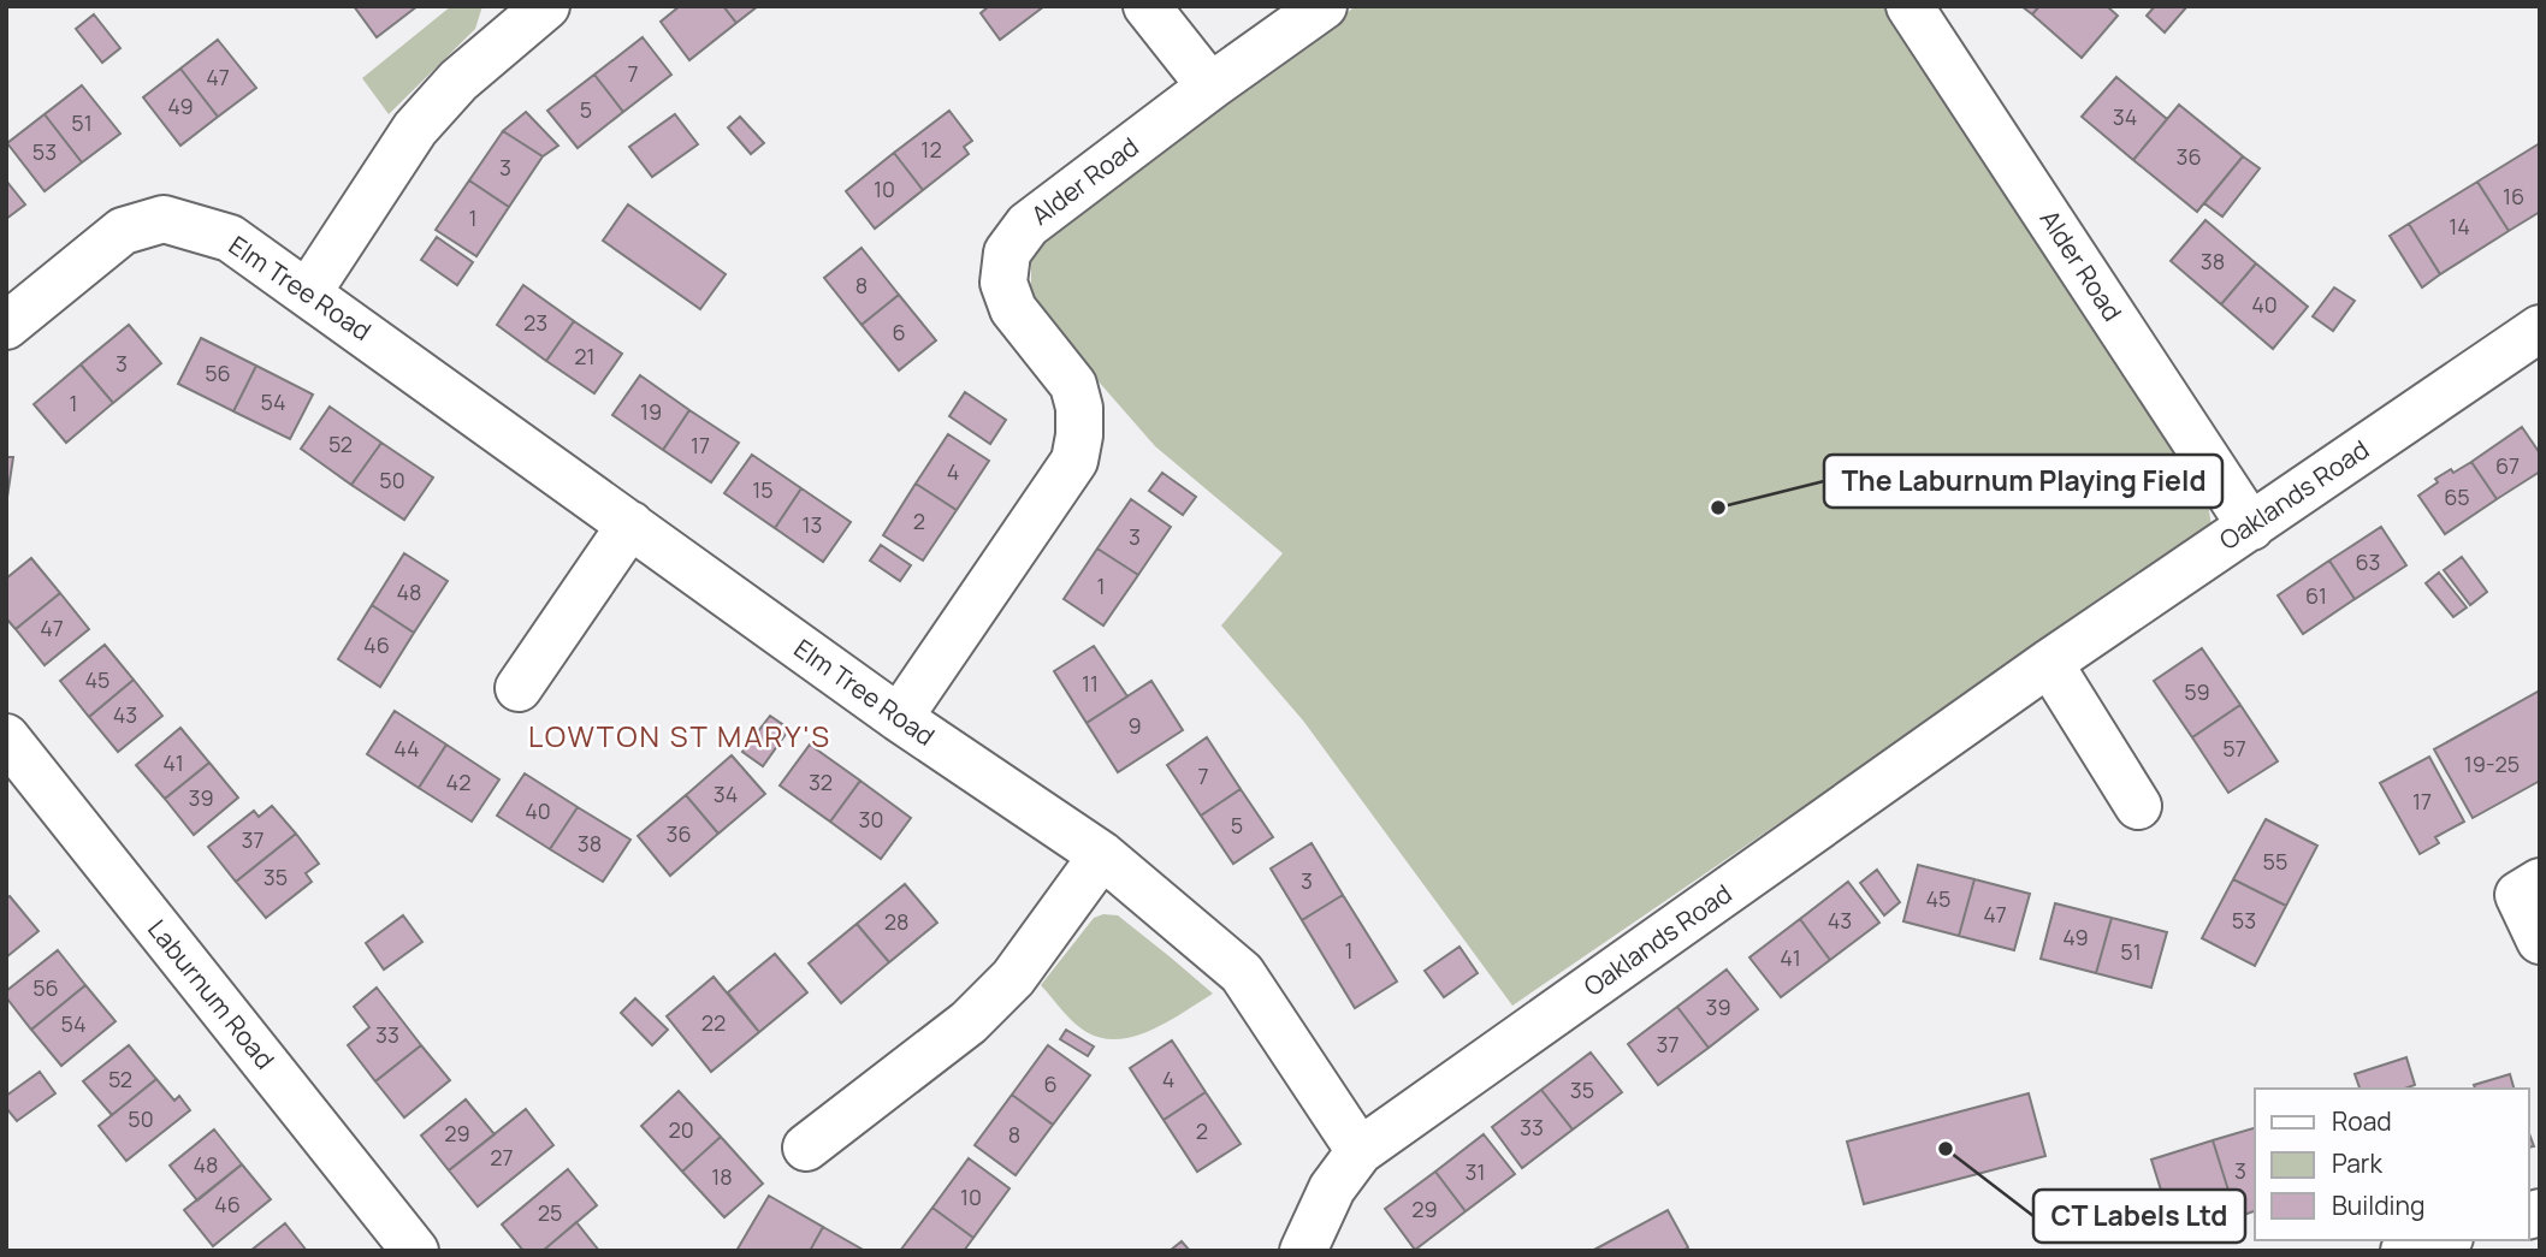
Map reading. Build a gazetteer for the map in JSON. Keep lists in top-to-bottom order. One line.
{"streets":{"street":["Alder Road","Elm Tree Road","Oaklands Road","Laburnum Road"]},"crossings":[["Alder Road","Elm Tree Road"],["Alder Road","Oaklands Road"],["Elm Tree Road","Oaklands Road"]],"districts":["LOWTON ST MARY'S"],"places":["The Laburnum Playing Field","CT Labels Ltd"],"house_numbers":["7","47","49","5","34","51","12","53","36","3","10","16","1","14","38","8","40","23","6","21","3","56","54","1","19","52","17","67","4","50","15","65","2","13","3","63","1","48","61","47","46","45","11","59","43","9","44","57","41","19-25","7","42","32","34","39","17","40","30","5","36","37","38","55","35","3","45","47","43","53","28","49","1","51","41","56","39","22","54","33","37","52","4","6","35","50","33","20","2","29","8","27","48","3","31","18","10","46","29","25"],"legend":["Road","Park","Building"]}
